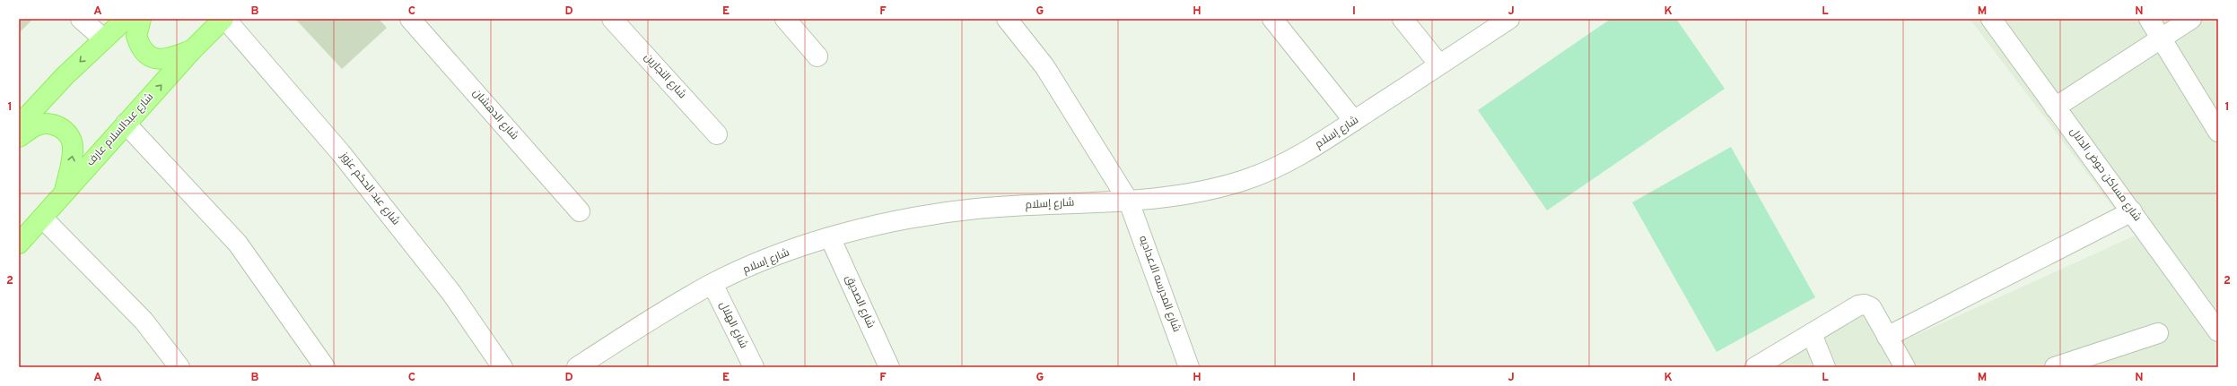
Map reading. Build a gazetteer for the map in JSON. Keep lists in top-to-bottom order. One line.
{"streets":{"main road":["شارع عبدالسلام عارف"],"street":["شارع النجارين","شارع الدهشان","شارع إسلام","شارع مساكن حوض الدلال","شارع عبد الحكم عزوز","شارع المدرسه الاعداديه","شارع الصديق","شارع الهلال"]},"crossings":[["شارع عبدالسلام عارف","شارع عبد الحكم عزوز"],["شارع إسلام","شارع المدرسه الاعداديه"],["شارع إسلام","شارع الصديق"],["شارع إسلام","شارع الهلال"]],"grid":{"columns":["A","B","C","D","E","F","G","H","I","J","K","L","M","N"],"rows":["1","2"]}}
